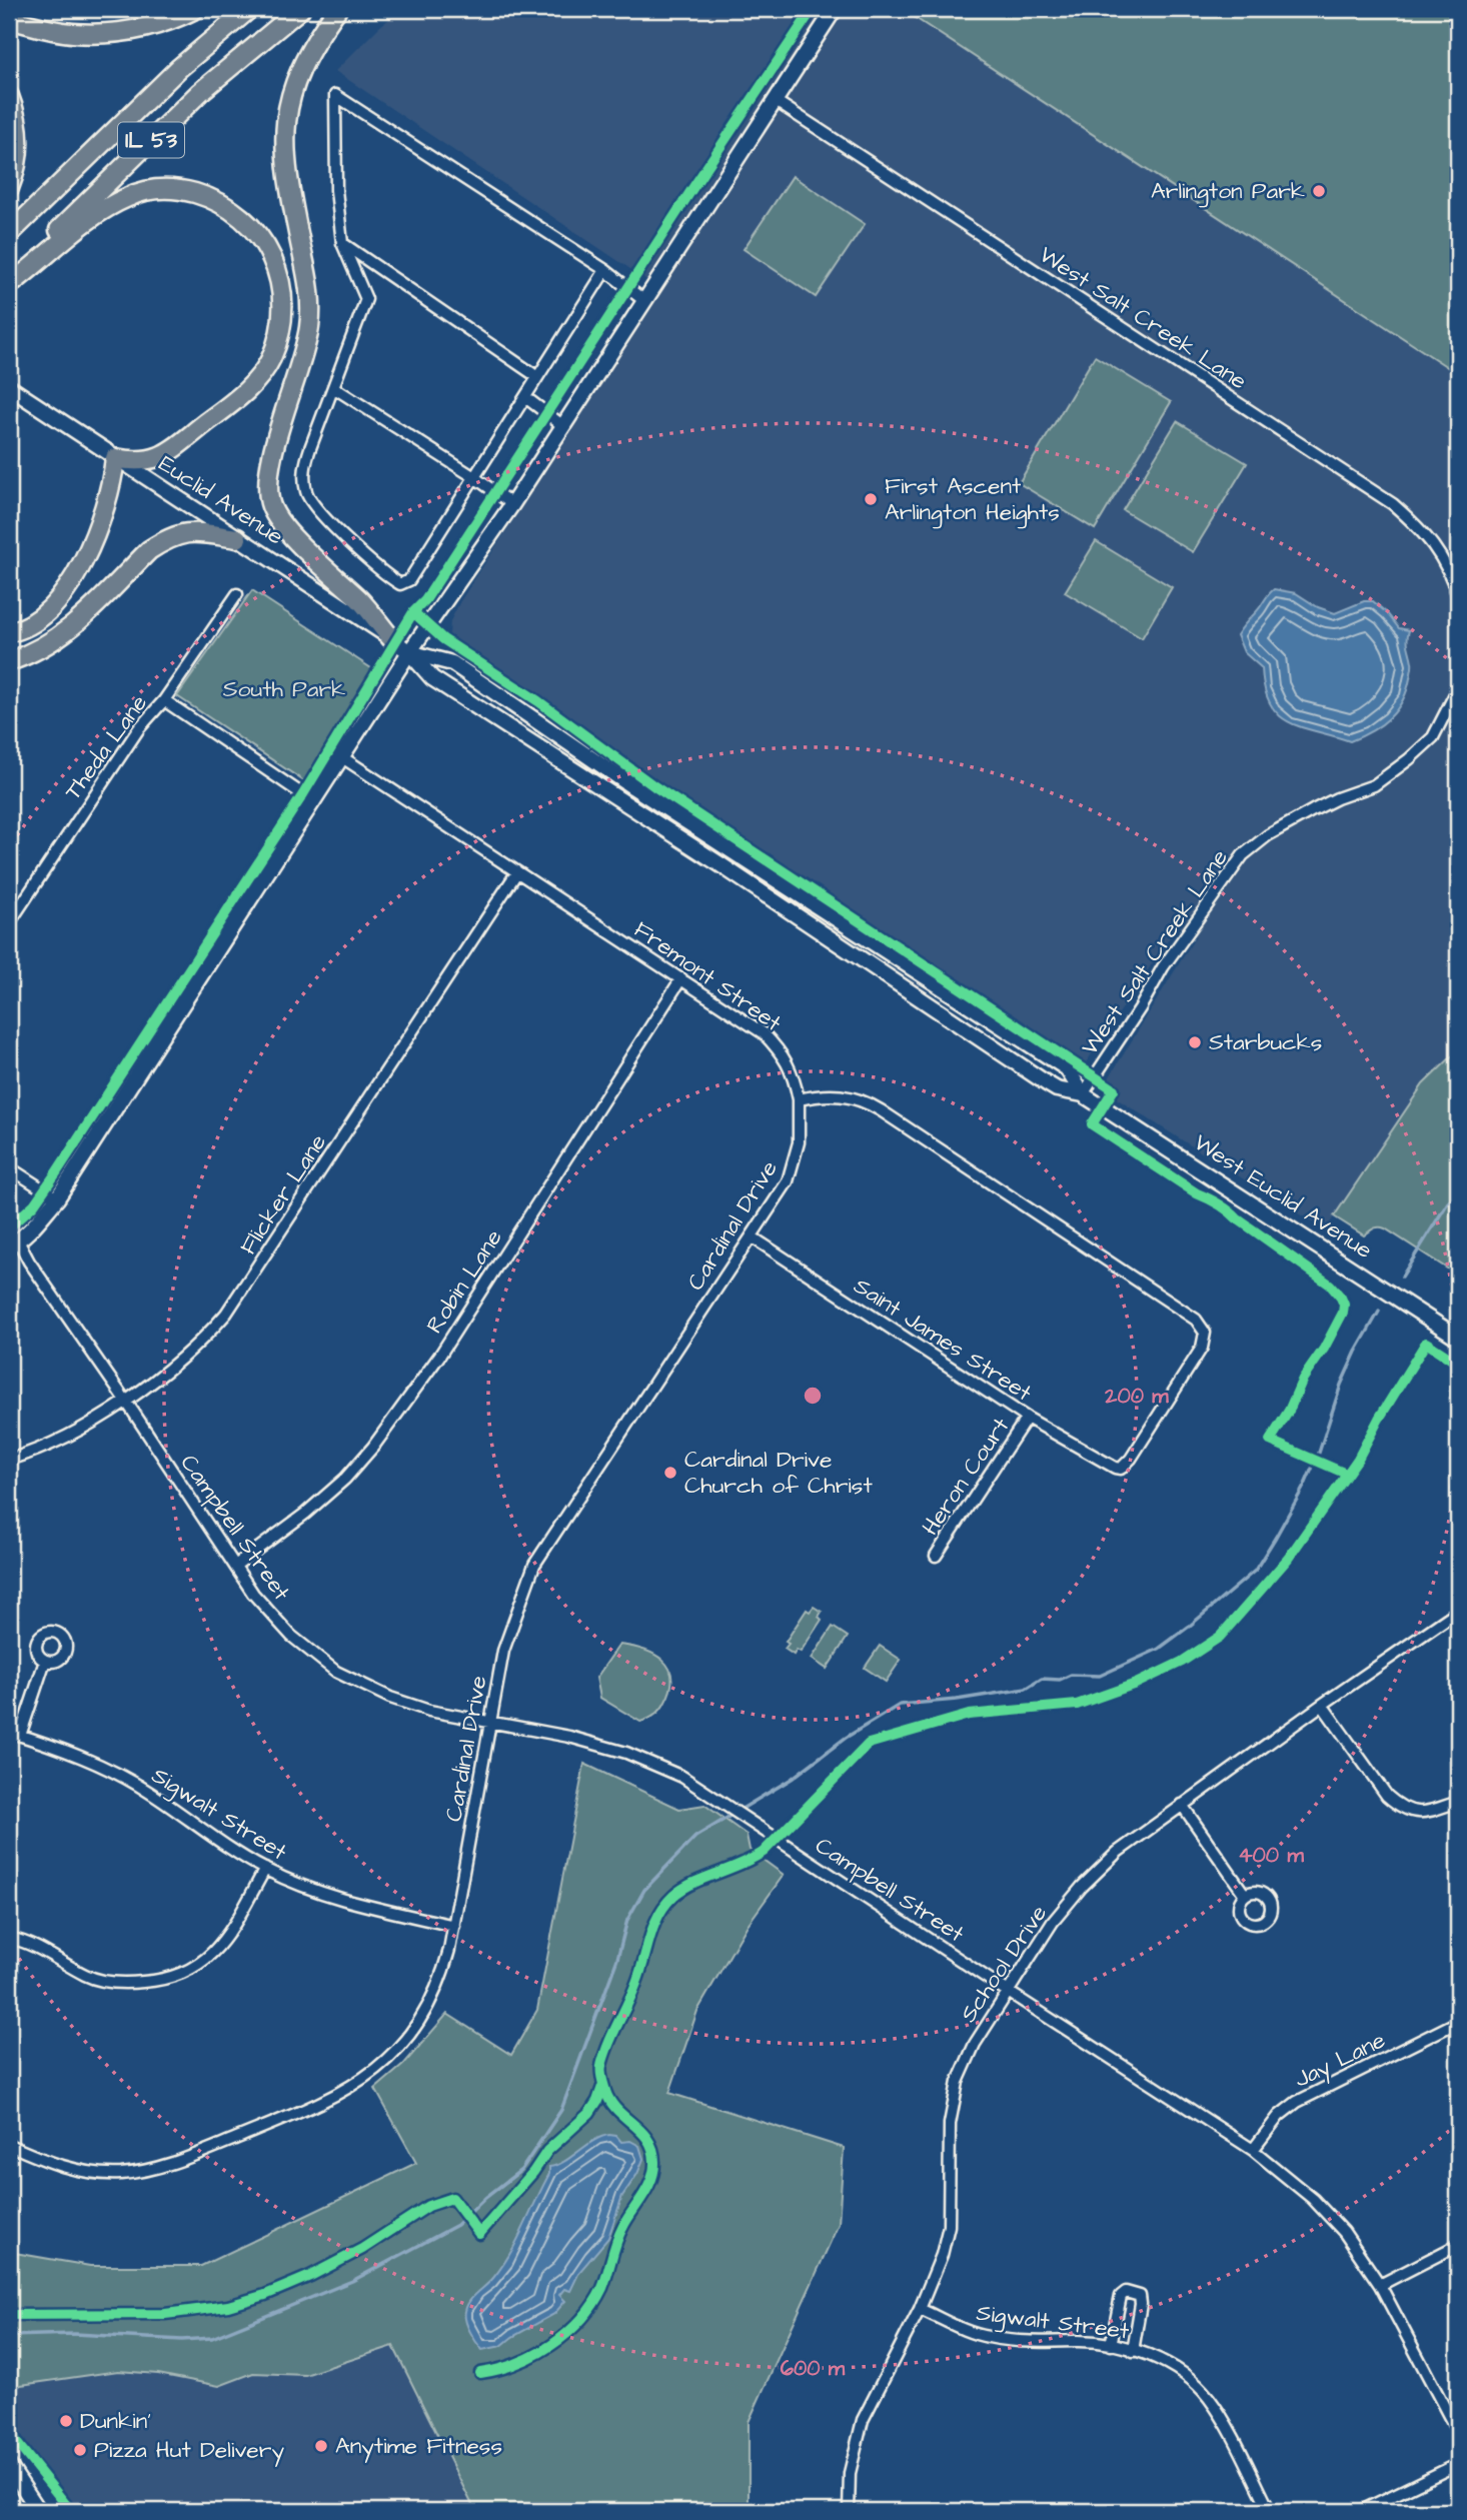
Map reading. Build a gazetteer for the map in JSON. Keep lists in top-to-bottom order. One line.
{"streets":{"highway":["IL 53"],"main road":["Euclid Avenue","West Euclid Avenue"],"street":["West Salt Creek Lane","Theda Lane","Fremont Street","Flicker Lane","Cardinal Drive","Robin Lane","Saint James Street","Heron Court","Campbell Street","Sigwalt Street","School Drive","Jay Lane"]},"crossings":[["West Salt Creek Lane","West Euclid Avenue"],["Euclid Avenue","West Euclid Avenue"],["Fremont Street","Flicker Lane"],["Fremont Street","Cardinal Drive"],["Fremont Street","Robin Lane"],["Fremont Street","Saint James Street"],["Flicker Lane","Campbell Street"],["Cardinal Drive","Saint James Street"],["Cardinal Drive","Campbell Street"],["Cardinal Drive","Sigwalt Street"],["Robin Lane","Campbell Street"],["Saint James Street","Heron Court"],["Campbell Street","School Drive"],["Campbell Street","Jay Lane"],["Sigwalt Street","School Drive"]],"parks":["South Park"],"places":["Arlington Park","First Ascent Arlington Heights","Starbucks","Cardinal Drive Church of Christ","Dunkin'","Anytime Fitness","Pizza Hut Delivery"],"rings":["200 m","400 m","600 m"]}
